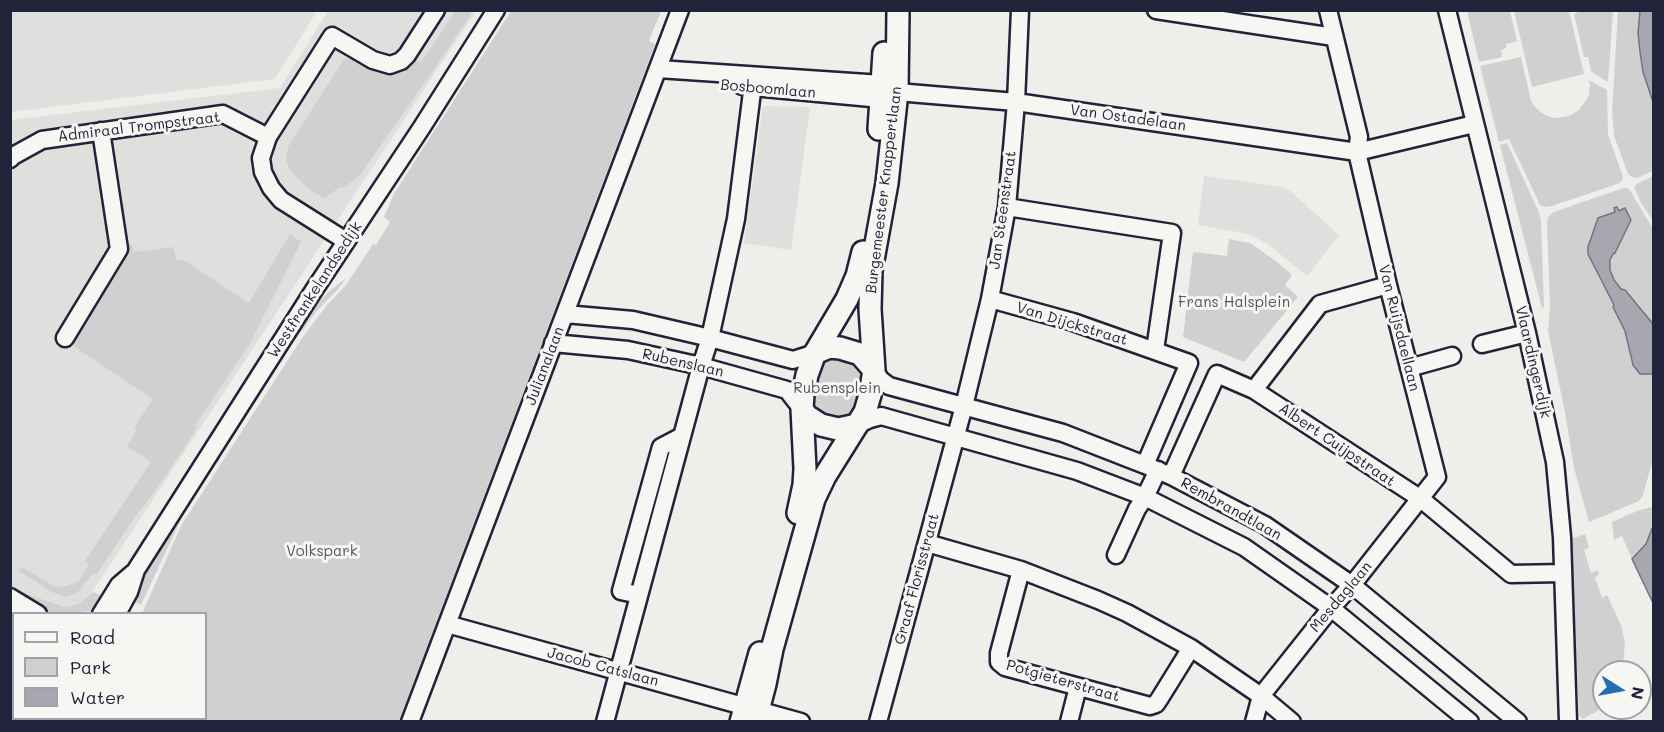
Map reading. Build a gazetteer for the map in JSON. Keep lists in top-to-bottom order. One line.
{"streets":{"main road":["Burgemeester Knappertlaan"],"street":["Bosboomlaan","Van Ostadelaan","Admiraal Trompstraat","Jan Steenstraat","Westfrankelandsedijk","Van Dijckstraat","Van Ruijsdaellaan","Vlaardingerdijk","Rubenslaan","Julianalaan","Albert Cuijpstraat","Rembrandtlaan","Graaf Florisstraat","Mesdaglaan","Jacob Catslaan","Potgieterstraat"]},"crossings":[["Bosboomlaan","Van Ostadelaan"],["Bosboomlaan","Burgemeester Knappertlaan"],["Bosboomlaan","Julianalaan"],["Van Ostadelaan","Burgemeester Knappertlaan"],["Van Ostadelaan","Jan Steenstraat"],["Van Ostadelaan","Van Ruijsdaellaan"],["Burgemeester Knappertlaan","Rubenslaan"],["Burgemeester Knappertlaan","Rembrandtlaan"],["Jan Steenstraat","Van Dijckstraat"],["Jan Steenstraat","Rembrandtlaan"],["Van Dijckstraat","Albert Cuijpstraat"],["Van Dijckstraat","Rembrandtlaan"],["Van Ruijsdaellaan","Albert Cuijpstraat"],["Van Ruijsdaellaan","Mesdaglaan"],["Vlaardingerdijk","Albert Cuijpstraat"],["Rubenslaan","Julianalaan"],["Rubenslaan","Rembrandtlaan"],["Julianalaan","Jacob Catslaan"],["Albert Cuijpstraat","Rembrandtlaan"],["Albert Cuijpstraat","Mesdaglaan"],["Rembrandtlaan","Graaf Florisstraat"],["Rembrandtlaan","Mesdaglaan"]],"parks":["Frans Halsplein","Rubensplein","Volkspark"],"legend":["Road","Park","Water"],"north":"right"}
